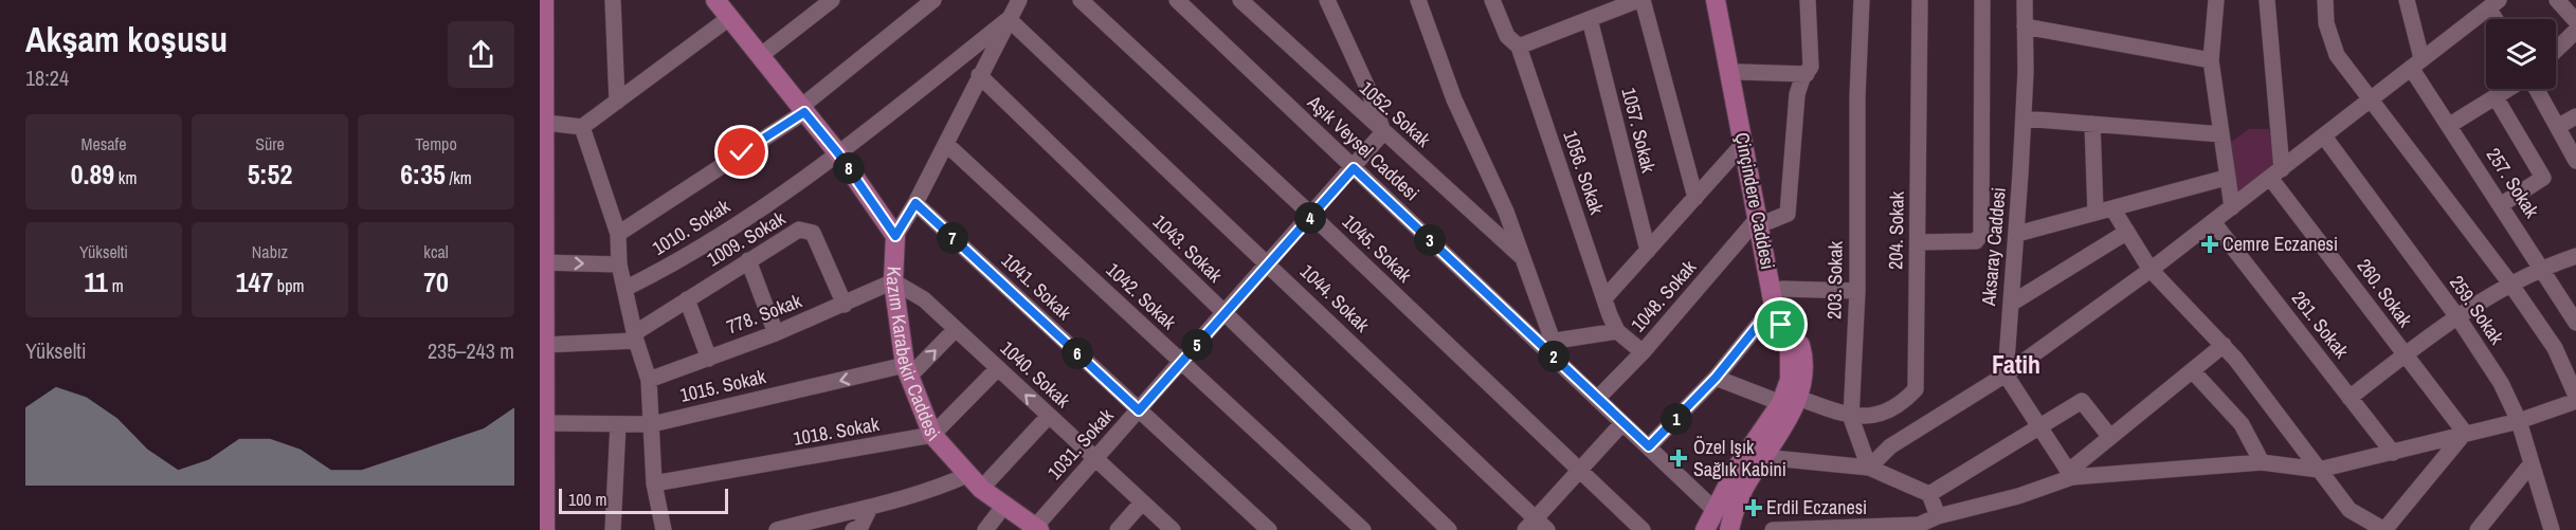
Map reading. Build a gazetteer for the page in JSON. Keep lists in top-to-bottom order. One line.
{"streets":{"main road":["Çinçindere Caddesi","Kazım Karabekir Caddesi"],"street":["1052. Sokak","1057. Sokak","Aşık Veysel Caddesi","1056. Sokak","257. Sokak","1010. Sokak","204. Sokak","1009. Sokak","Aksaray Caddesi","1043. Sokak","1045. Sokak","203. Sokak","1041. Sokak","260. Sokak","1042. Sokak","1048. Sokak","1044. Sokak","259. Sokak","778. Sokak","261. Sokak","1040. Sokak","1015. Sokak","1018. Sokak","1031. Sokak"]},"crossings":[["1052. Sokak","1031. Sokak"],["Aşık Veysel Caddesi","Çinçindere Caddesi"],["Aşık Veysel Caddesi","1048. Sokak"],["Aşık Veysel Caddesi","1031. Sokak"],["Çinçindere Caddesi","1048. Sokak"],["1010. Sokak","1044. Sokak"],["204. Sokak","203. Sokak"],["1009. Sokak","778. Sokak"],["1043. Sokak","1031. Sokak"],["1045. Sokak","1031. Sokak"],["1041. Sokak","1031. Sokak"],["1042. Sokak","1031. Sokak"],["1044. Sokak","1031. Sokak"],["778. Sokak","Kazım Karabekir Caddesi"],["778. Sokak","1040. Sokak"],["Kazım Karabekir Caddesi","1040. Sokak"],["Kazım Karabekir Caddesi","1015. Sokak"],["Kazım Karabekir Caddesi","1018. Sokak"],["Kazım Karabekir Caddesi","1031. Sokak"],["1040. Sokak","1031. Sokak"]],"districts":["Fatih"],"places":{"health":["Cemre Eczanesi","Özel Işık Sağlık Kabini","Erdil Eczanesi"]},"scale_bar":"100 m","page":{"heading":["Akşam koşusu","18:24"],"stats":[["Mesafe","0.89 km"],["Süre","5:52"],["Tempo","6:35 /km"],["Yükselti","11 m"],["Nabız","147 bpm"],["kcal","70"]],"pins":["8","4","7","3","5","6","2","1"],"chart":["Yükselti","235–243 m"],"scale":"100 m"}}
